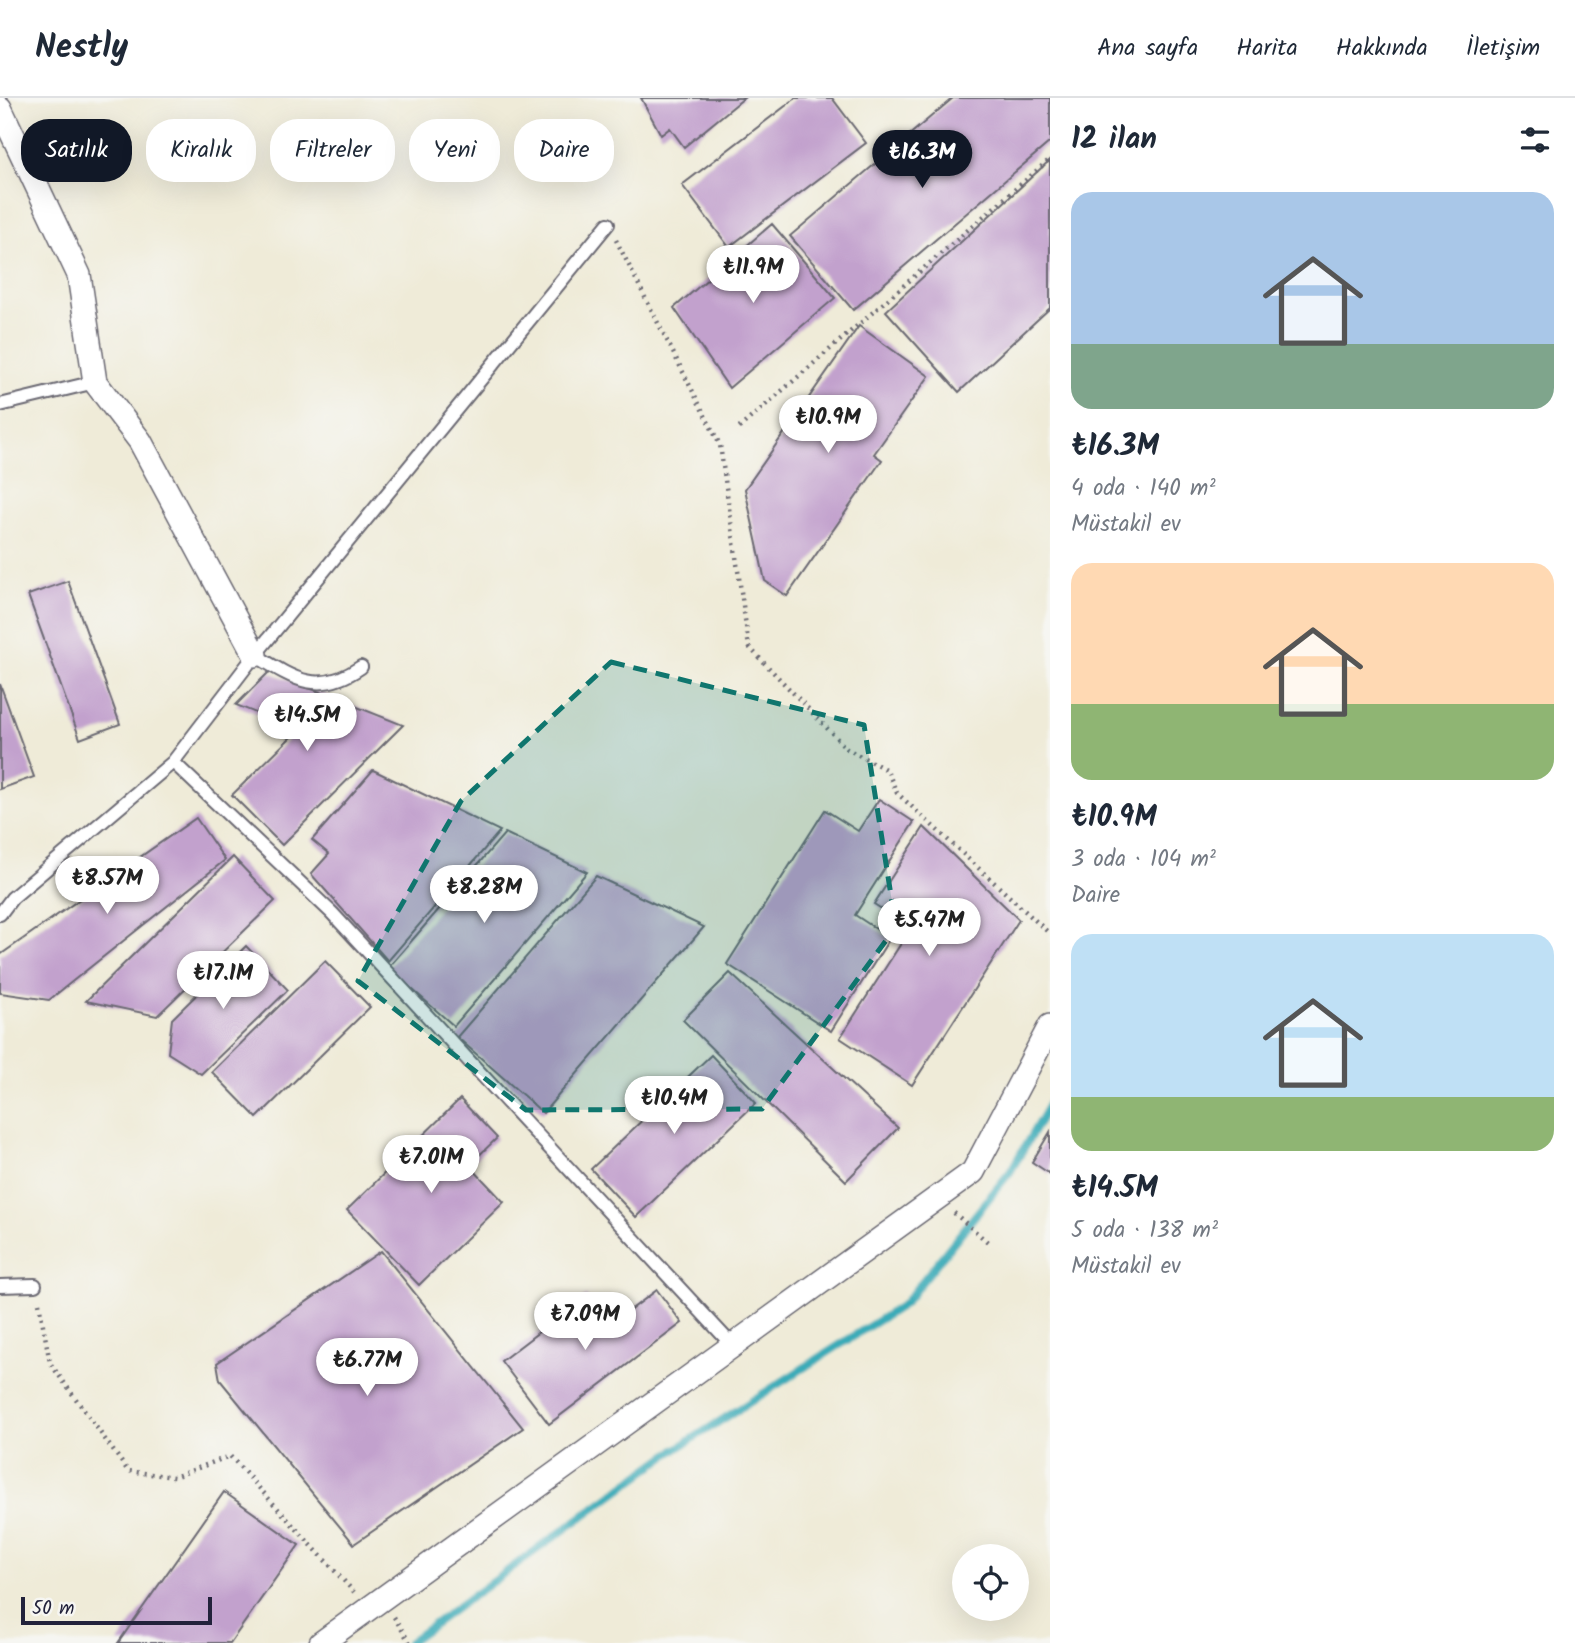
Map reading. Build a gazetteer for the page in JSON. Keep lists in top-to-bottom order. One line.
{"scale_bar":"50 m","page":{"header":"Nestly","nav":["Ana sayfa","Harita","Hakkında","İletişim"],"heading":"12 ilan","chip":["Satılık","Kiralık","Filtreler","Yeni","Daire"],"price":["₺16.3M","₺11.9M","₺10.9M","₺14.5M","₺8.57M","₺8.28M","₺5.47M","₺17.1M","₺10.4M","₺7.01M","₺7.09M","₺6.77M"],"list":[{"name":"₺16.3M","note":"4 oda · 140 m² · Müstakil ev"},{"name":"₺10.9M","note":"3 oda · 104 m² · Daire"},{"name":"₺14.5M","note":"5 oda · 138 m² · Müstakil ev"}],"scale":"50 m"}}
